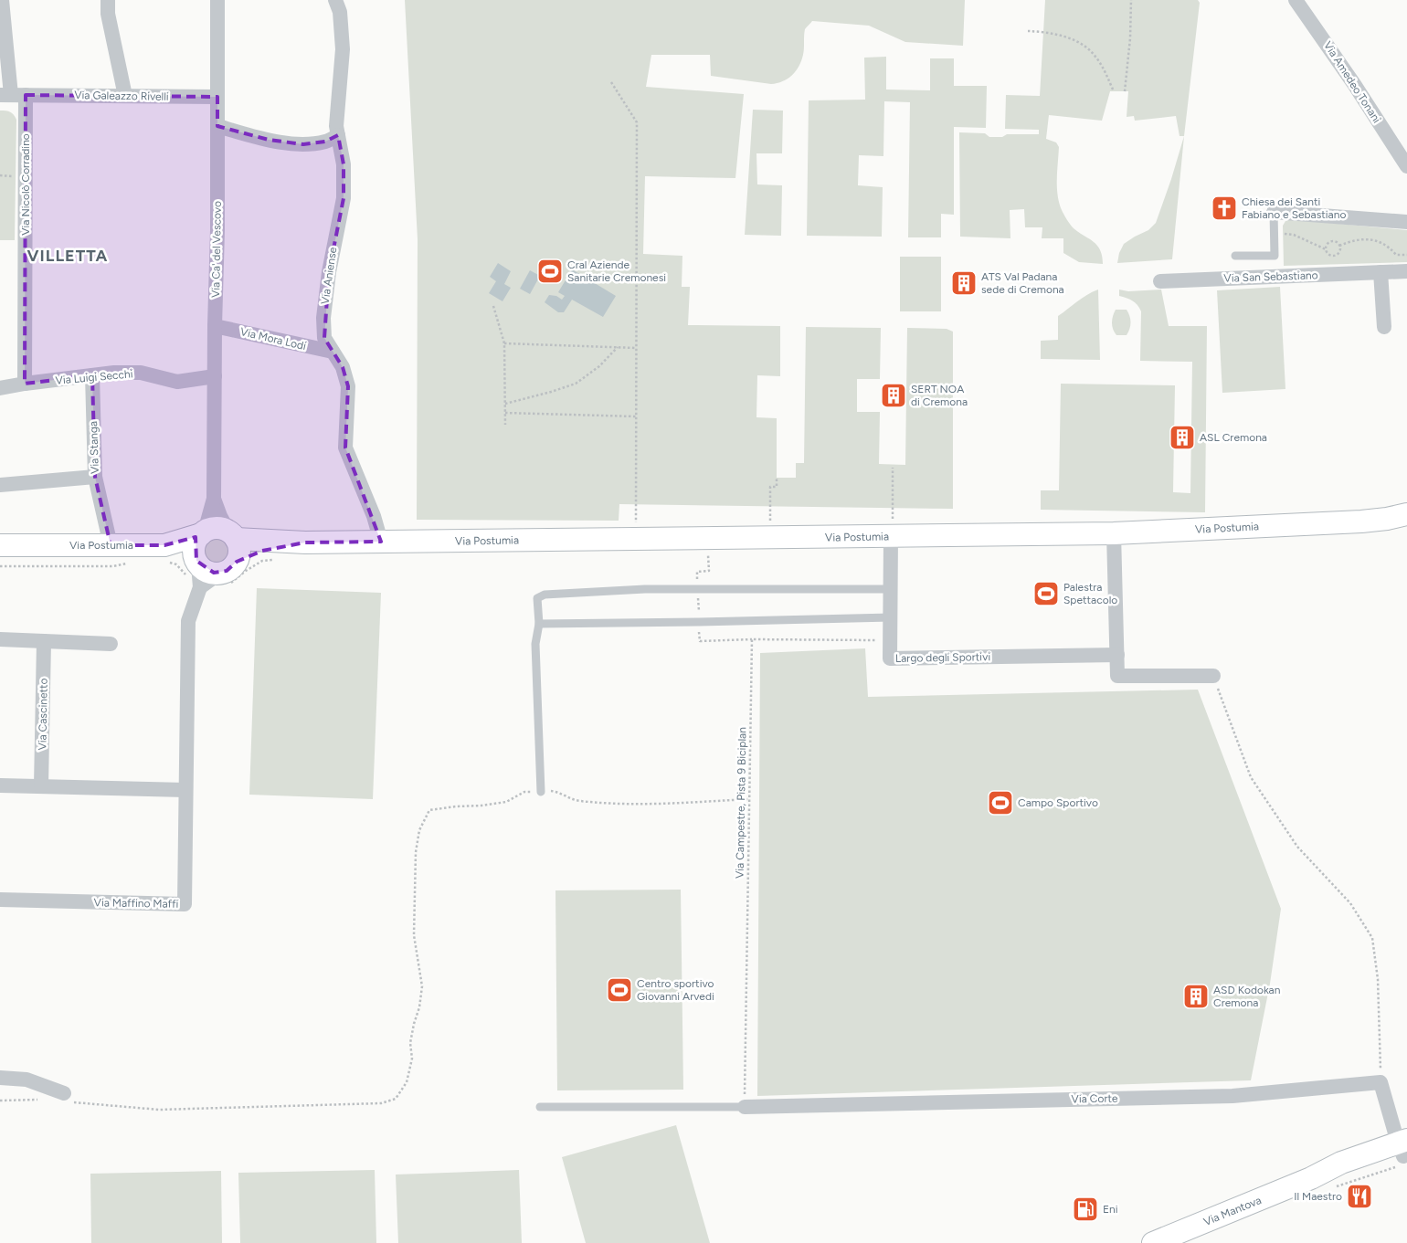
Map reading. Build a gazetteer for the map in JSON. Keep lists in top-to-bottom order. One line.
{"streets":{"street":["Via Amedeo Tonani","Via Galeazzo Rivelli","Via Nicolò Corradino","Via Ca' del Vescovo","Via Aniense","Via San Sebastiano","Via Mora Lodi","Via Luigi Secchi","Via Stanga","Via Postumia","Largo degli Sportivi","Via Cascinetto","Via Maffino Maffi","Via Corte","Via Mantova"],"path":["Via Campestre, Pista 9 Biciplan"]},"crossings":[["Via Galeazzo Rivelli","Via Nicolò Corradino"],["Via Galeazzo Rivelli","Via Ca' del Vescovo"],["Via Nicolò Corradino","Via Luigi Secchi"],["Via Ca' del Vescovo","Via Mora Lodi"],["Via Ca' del Vescovo","Via Luigi Secchi"],["Via Ca' del Vescovo","Via Postumia"],["Via Ca' del Vescovo","Via Maffino Maffi"],["Via Aniense","Via Mora Lodi"],["Via Aniense","Via Postumia"],["Via Luigi Secchi","Via Stanga"],["Via Stanga","Via Postumia"],["Via Postumia","Largo degli Sportivi"],["Via Postumia","Via Maffino Maffi"],["Largo degli Sportivi","Via Campestre, Pista 9 Biciplan"],["Via Campestre, Pista 9 Biciplan","Via Corte"]],"districts":["VILLETTA"],"places":{"church":["Chiesa dei Santi Fabiano e Sebastiano"],"sports":["Cral Aziende Sanitarie Cremonesi","Palestra Spettacolo","Campo Sportivo","Centro sportivo Giovanni Arvedi"],"building":["ATS Val Padana sede di Cremona","SERT NOA di Cremona","ASL Cremona","ASD Kodokan Cremona"],"restaurant":["Il Maestro"],"fuel station":["Eni"]}}
